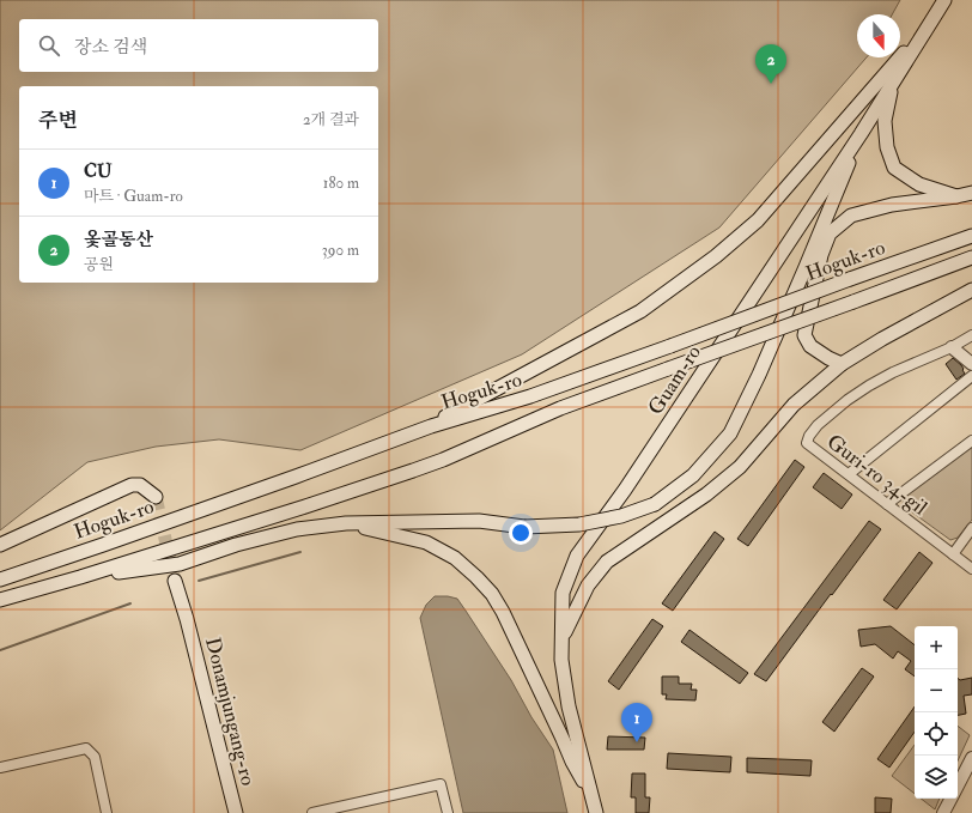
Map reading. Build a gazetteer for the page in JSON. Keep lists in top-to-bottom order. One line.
{"streets":{"main road":["Hoguk-ro","Guam-ro","Donamjungang-ro"],"street":["Guri-ro 34-gil"]},"north":"bottom","page":{"search":"장소 검색","pins":["2","1"],"heading":["주변","2개 결과"],"list":[{"mark":"1","name":"CU","note":"마트 · Guam-ro","value":"180 m"},{"mark":"2","name":"옻골동산","note":"공원","value":"390 m"}],"map_buttons":["+","−"]}}
